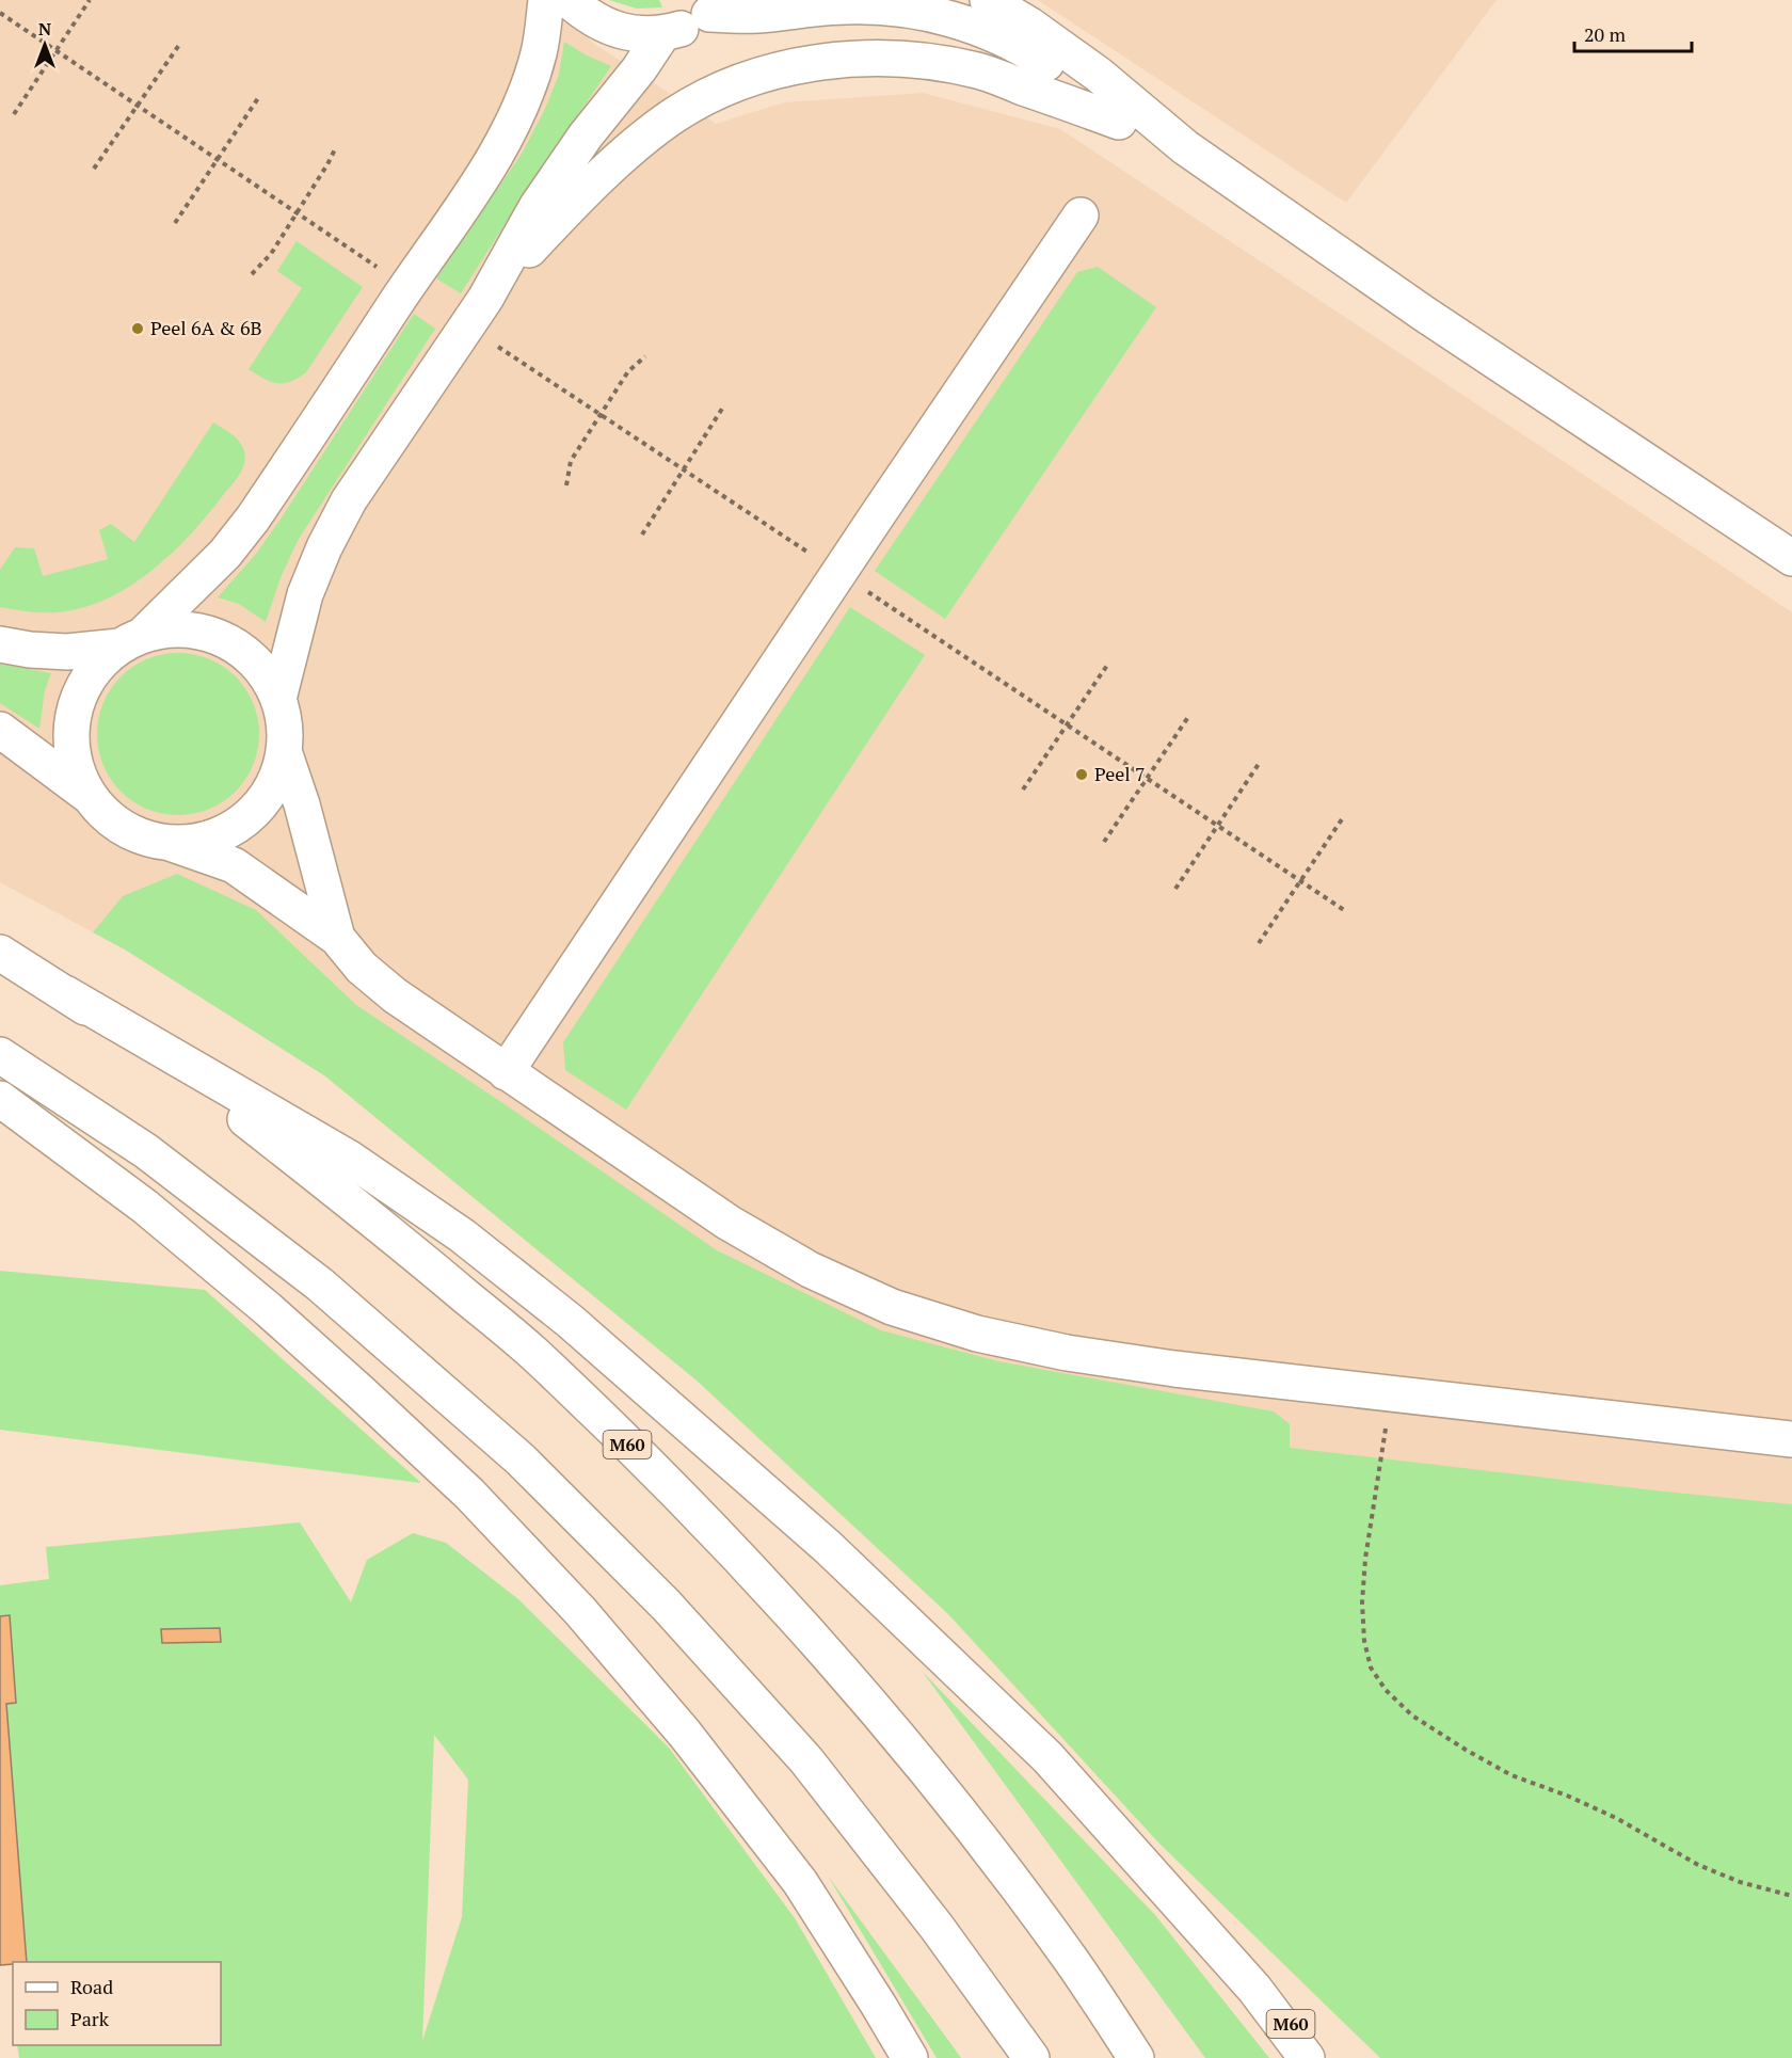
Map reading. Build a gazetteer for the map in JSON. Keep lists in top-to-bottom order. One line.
{"streets":{"main road":["M60"]},"places":["Peel 6A & 6B","Peel 7"],"legend":["Road","Park"],"scale_bar":"20 m","north":"top"}
